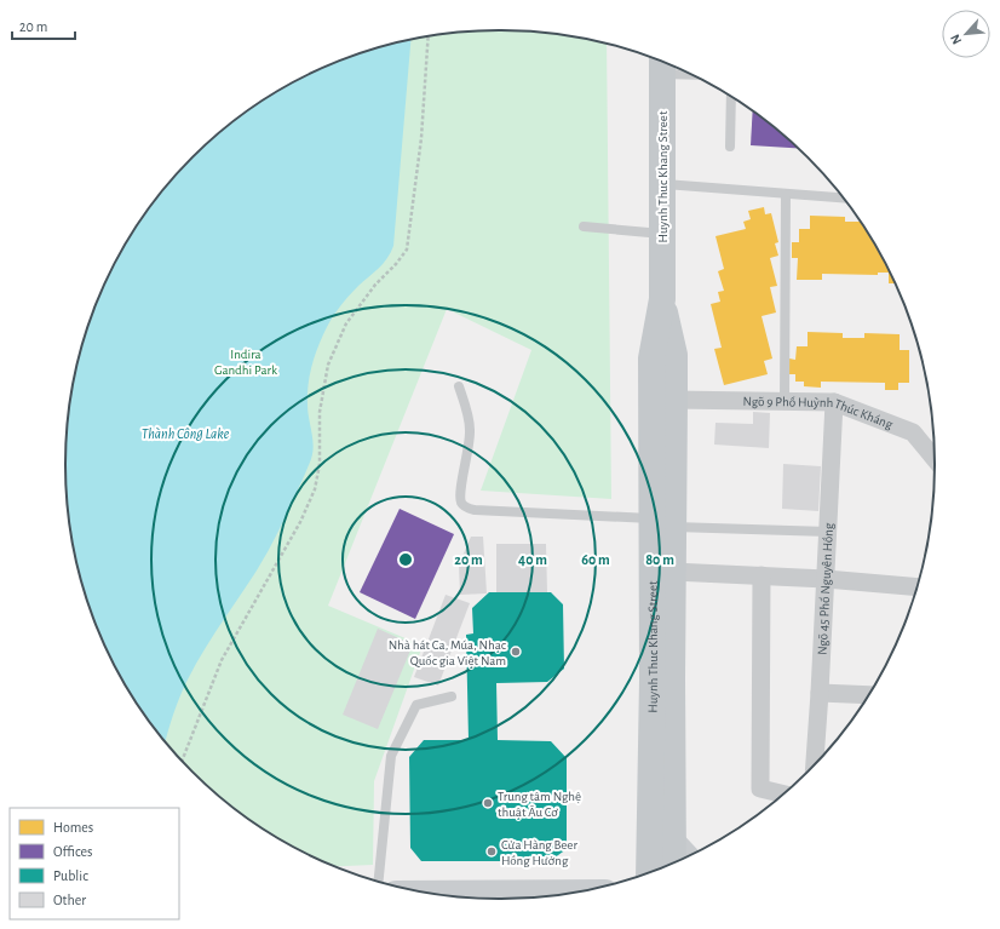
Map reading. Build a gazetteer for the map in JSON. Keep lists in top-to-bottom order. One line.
{"streets":{"main road":["Huynh Thuc Khang Street"],"street":["Ngõ 9 Phố Huỳnh Thúc Kháng","Ngõ 45 Phố Nguyên Hồng"]},"crossings":[["Huynh Thuc Khang Street","Ngõ 9 Phố Huỳnh Thúc Kháng"],["Ngõ 9 Phố Huỳnh Thúc Kháng","Ngõ 45 Phố Nguyên Hồng"]],"water":["Thành Công Lake"],"parks":["Indira Gandhi Park"],"places":["Nhà hát Ca, Múa, Nhạc Quốc gia Việt Nam","Trung tâm Nghệ thuật Âu Cơ","Cửa Hàng Beer Hồng Hưởng"],"legend":["Homes","Offices","Public","Other"],"scale_bar":"20 m","north":"bottom left","rings":["20 m","40 m","60 m","80 m"]}
